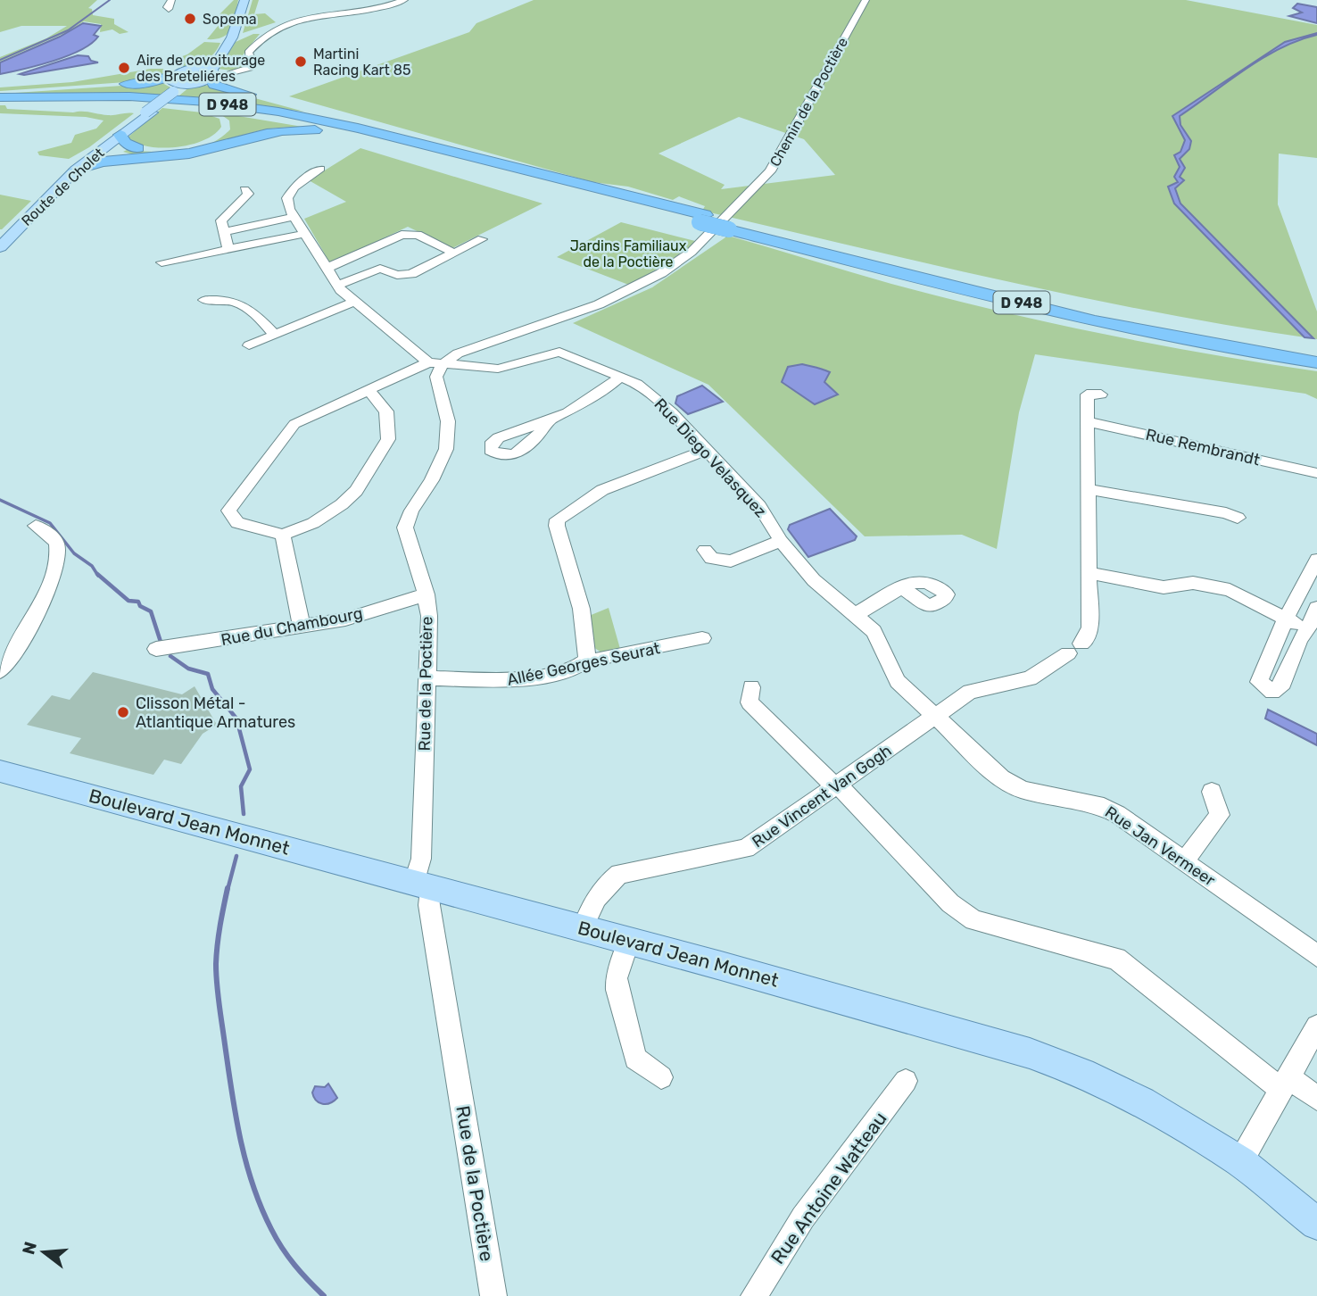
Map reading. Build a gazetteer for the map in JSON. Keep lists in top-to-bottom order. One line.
{"streets":{"highway":["D 948"],"main road":["Route de Cholet","Boulevard Jean Monnet"],"street":["Chemin de la Poctière","Rue Rembrandt","Rue Diego Velasquez","Rue du Chambourg","Allée Georges Seurat","Rue de la Poctière","Rue Vincent Van Gogh","Rue Jan Vermeer","Rue Antoine Watteau"]},"crossings":[["Chemin de la Poctière","Rue Diego Velasquez"],["Chemin de la Poctière","Rue de la Poctière"],["D 948","Route de Cholet"],["Rue Rembrandt","Rue Vincent Van Gogh"],["Rue Diego Velasquez","Rue de la Poctière"],["Rue Diego Velasquez","Rue Vincent Van Gogh"],["Rue Diego Velasquez","Rue Jan Vermeer"],["Rue du Chambourg","Rue de la Poctière"],["Allée Georges Seurat","Rue de la Poctière"],["Rue de la Poctière","Boulevard Jean Monnet"],["Rue Vincent Van Gogh","Boulevard Jean Monnet"],["Rue Vincent Van Gogh","Rue Jan Vermeer"]],"parks":["Jardins Familiaux de la Poctière"],"places":["Sopema","Martini Racing Kart 85","Aire de covoiturage des Breteliéres","Clisson Métal - Atlantique Armatures"],"north":"left"}
